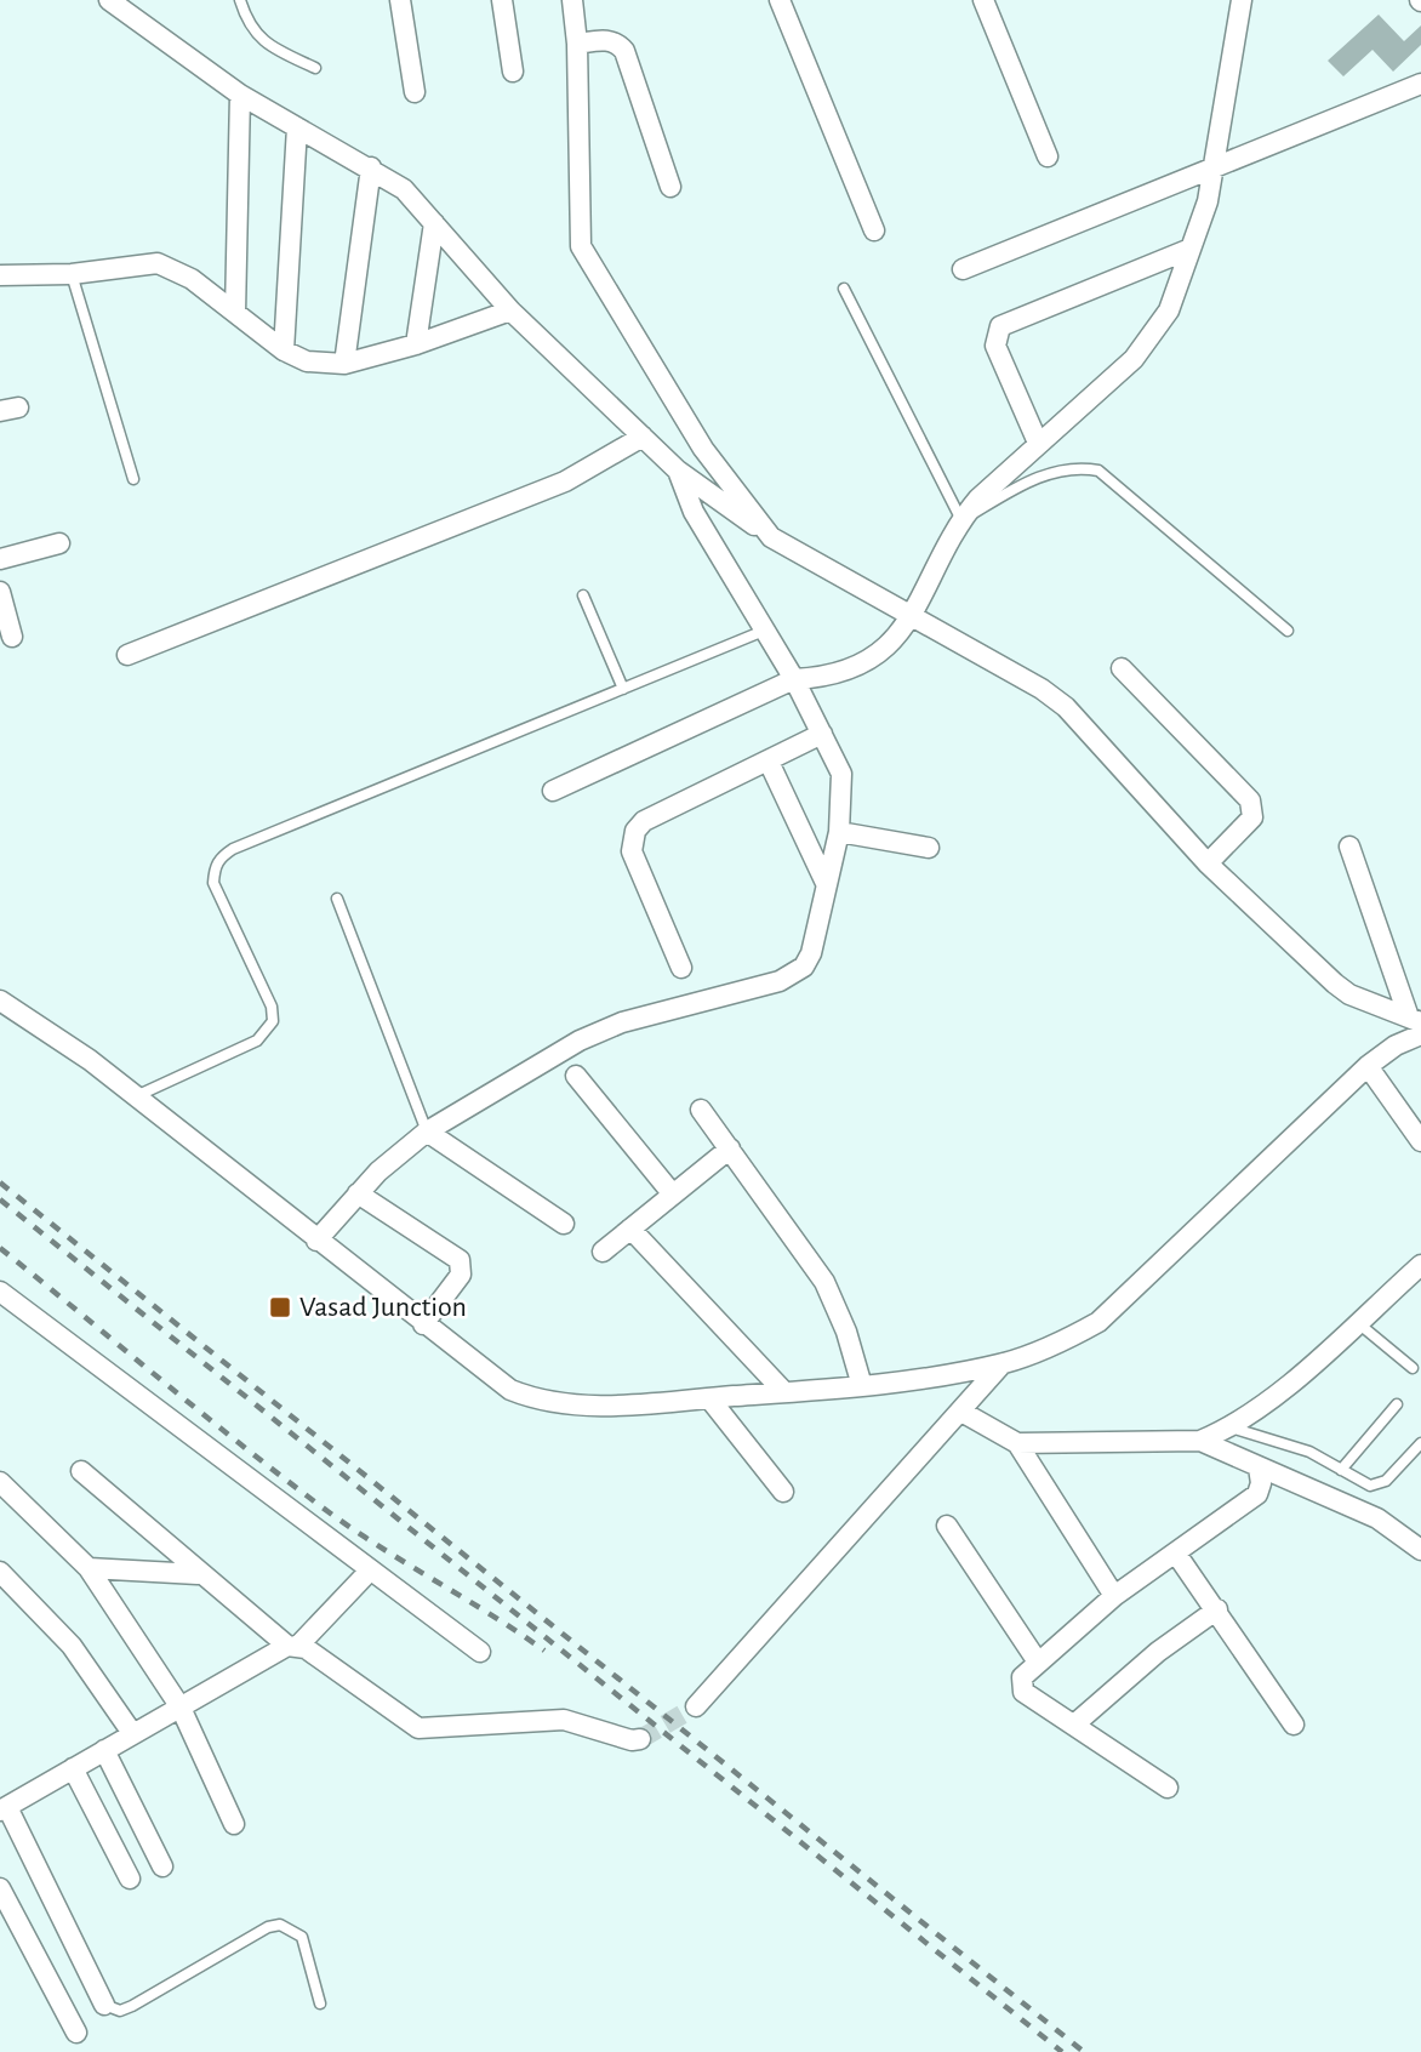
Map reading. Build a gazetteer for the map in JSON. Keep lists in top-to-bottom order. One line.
{"places":{"transit":["Vasad Junction"]}}
